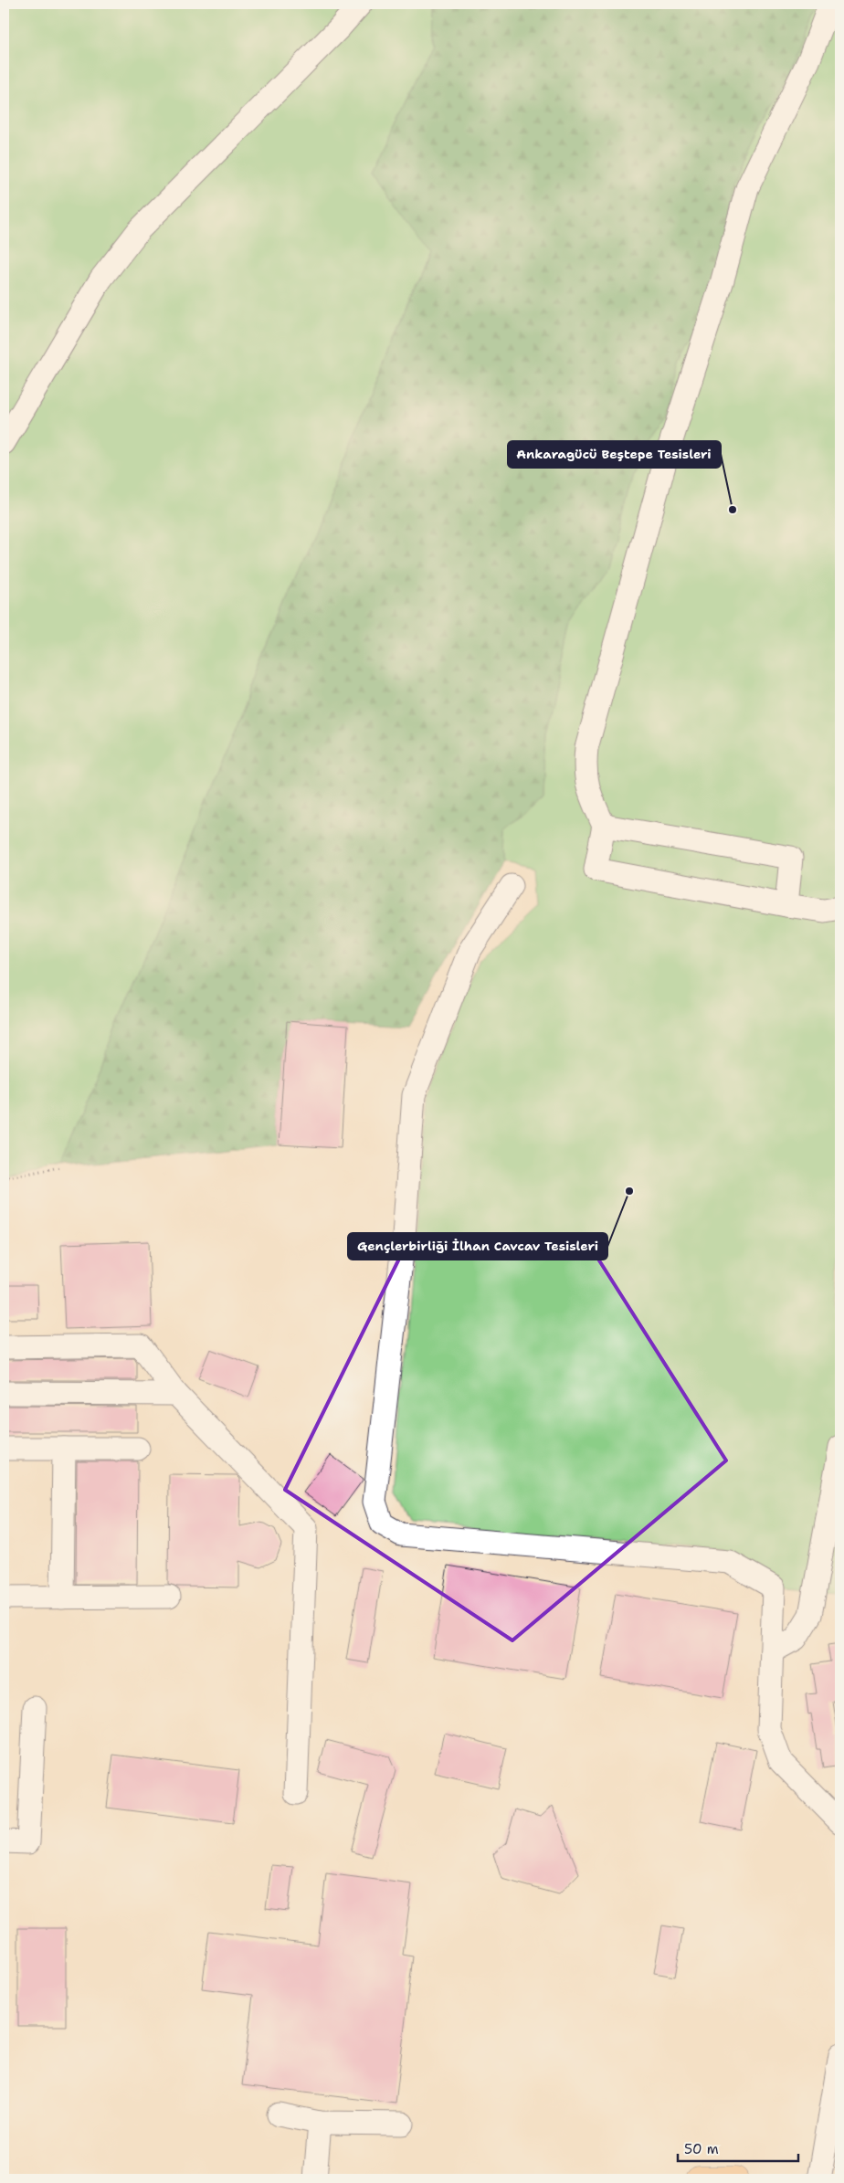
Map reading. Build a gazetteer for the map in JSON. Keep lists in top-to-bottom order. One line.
{"places":["Ankaragücü Beştepe Tesisleri","Gençlerbirliği İlhan Cavcav Tesisleri"],"scale_bar":"50 m"}
